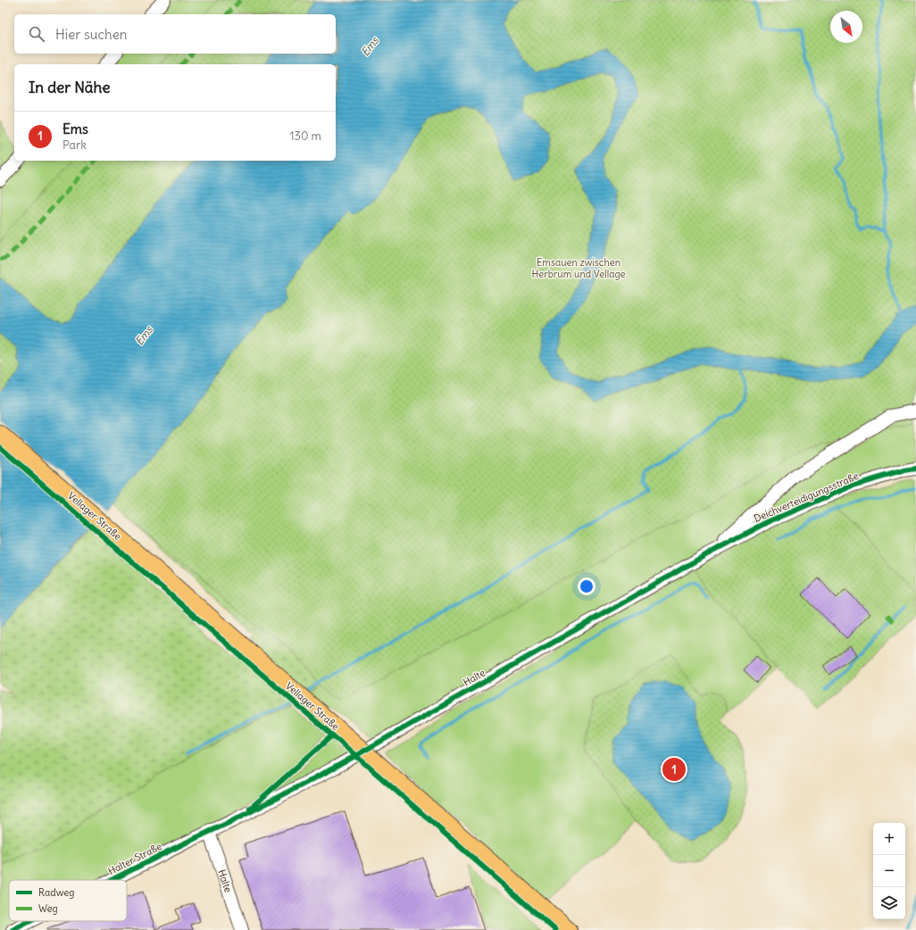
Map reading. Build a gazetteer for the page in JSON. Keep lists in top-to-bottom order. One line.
{"streets":{"main road":["Vellager Straße"],"street":["Deichverteidigungsstraße","Halte","Halter Straße"]},"crossings":[["Deichverteidigungsstraße","Halte"],["Halte","Halter Straße"]],"water":["Ems"],"parks":["Emsauen zwischen Herbrum und Vellage"],"legend":["Radweg","Weg"],"north":"bottom right","page":{"search":"Hier suchen","heading":"In der Nähe","list":[{"mark":"1","name":"Ems","note":"Park","value":"130 m"}],"pins":"1","map_buttons":["+","−"]}}
